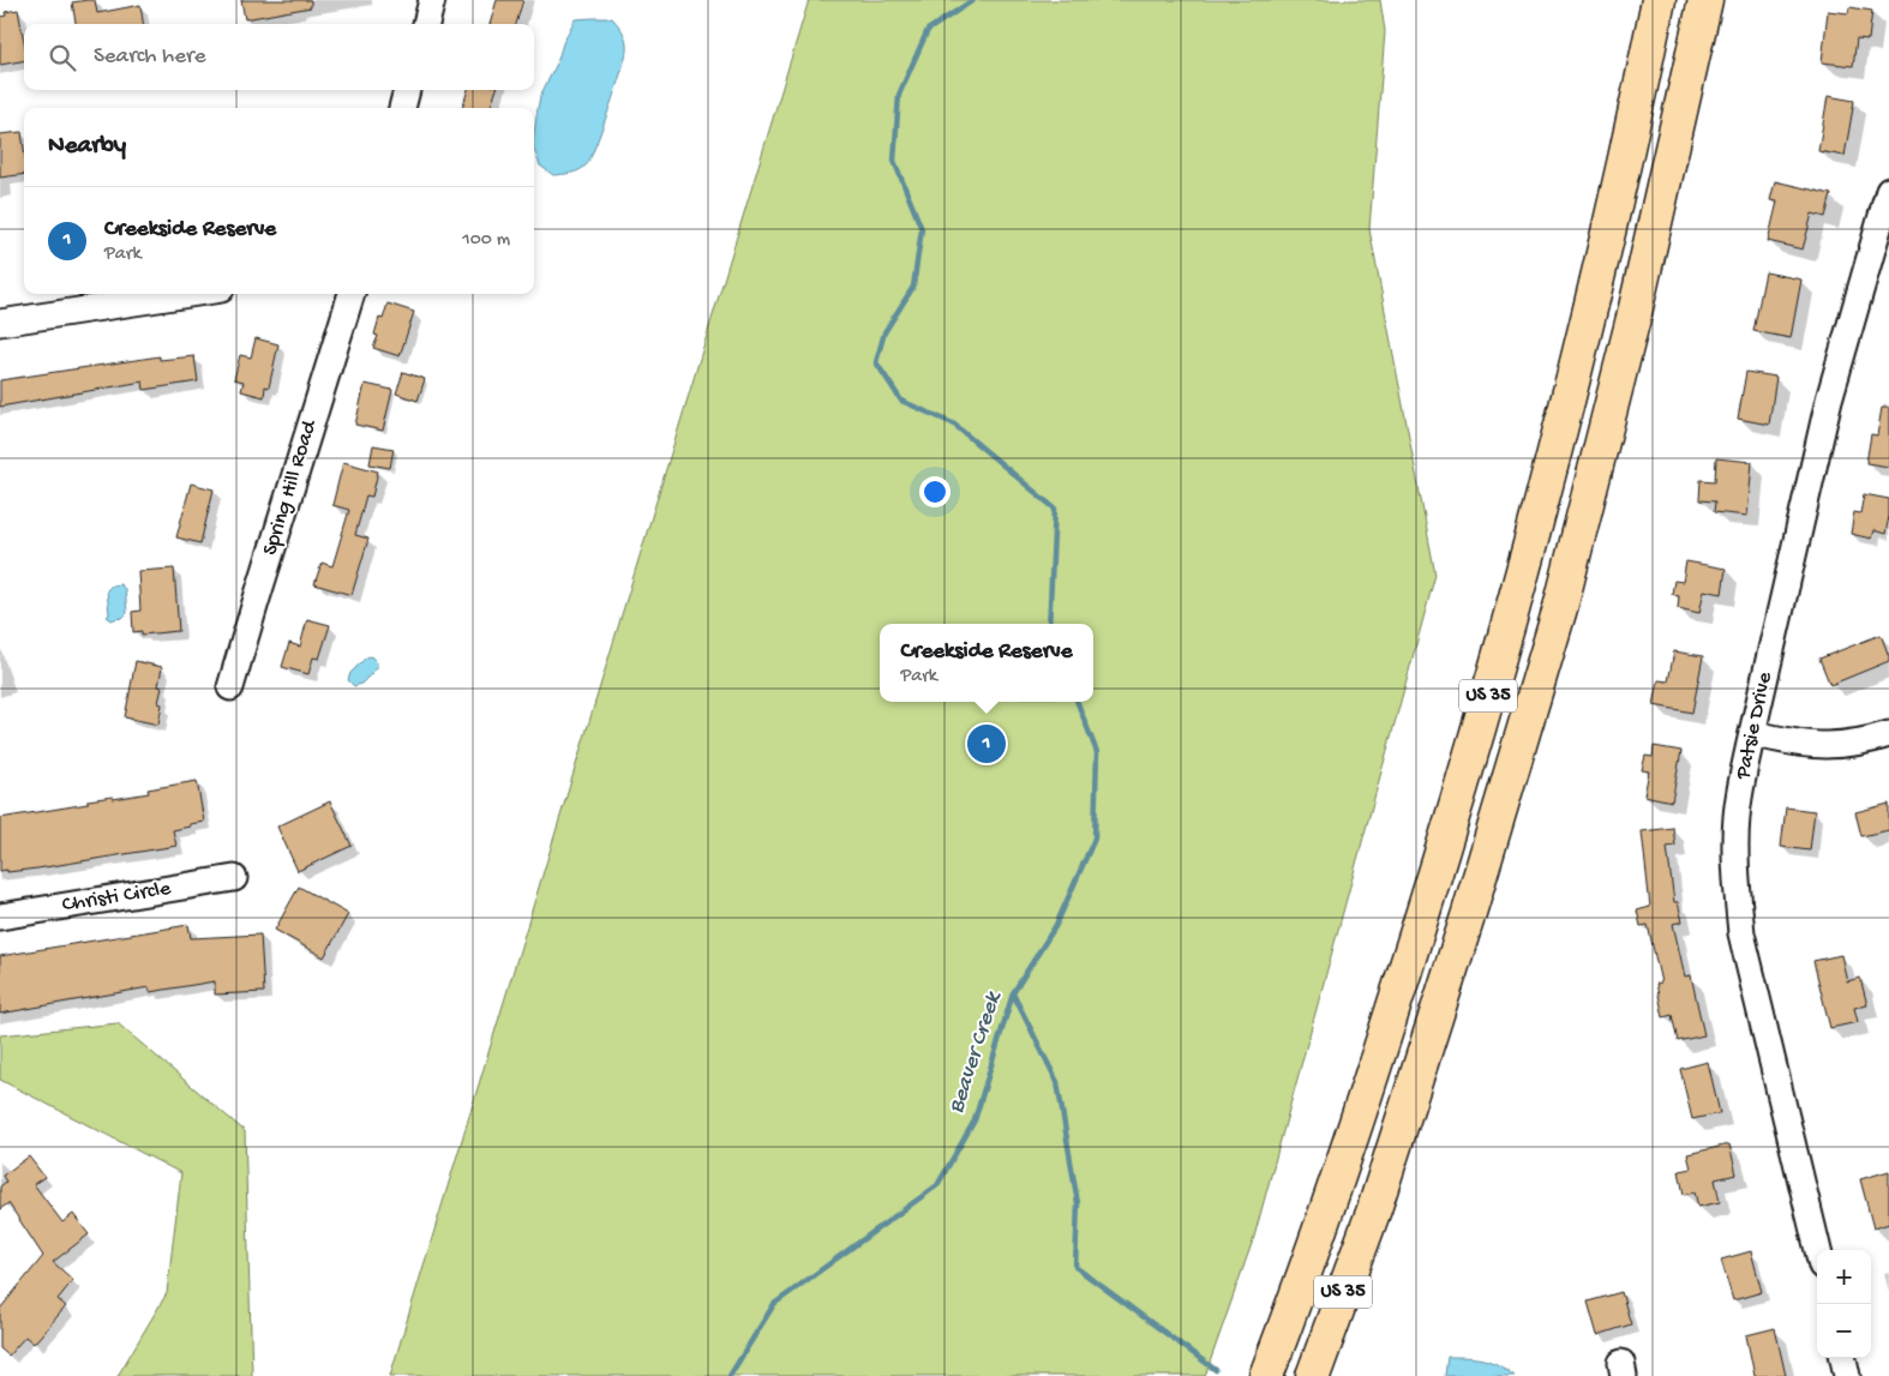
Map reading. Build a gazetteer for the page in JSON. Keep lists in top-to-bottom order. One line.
{"streets":{"highway":["US 35"],"street":["Spring Hill Road","Patsie Drive","Christi Circle"]},"water":["Beaver Creek"],"page":{"search":"Search here","heading":"Nearby","list":[{"mark":"1","name":"Creekside Reserve","note":"Park","value":"100 m"}],"popup":["Creekside Reserve","Park"],"pins":"1","map_buttons":["+","−"]}}
